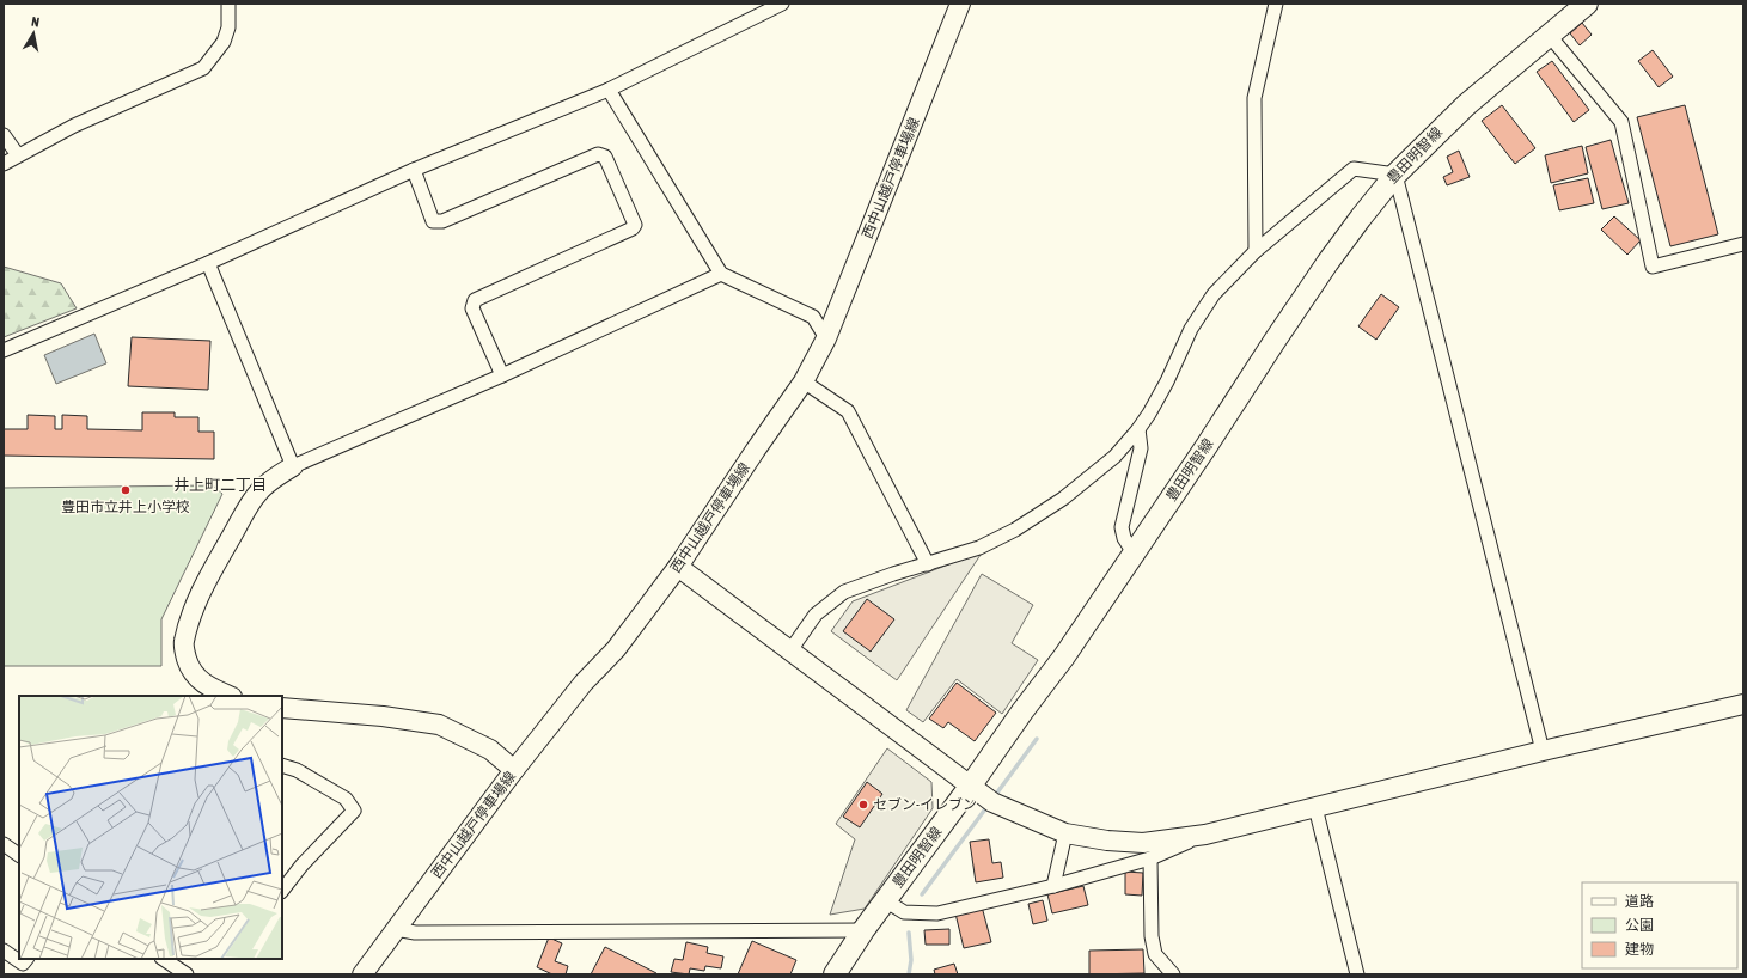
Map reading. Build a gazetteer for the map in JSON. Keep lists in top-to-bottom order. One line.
{"streets":{"main road":["豊田明智線"],"street":["西中山越戸停車場線"]},"districts":["井上町二丁目"],"places":["豊田市立井上小学校","セブン-イレブン"],"legend":["道路","公園","建物"],"north":"top"}
